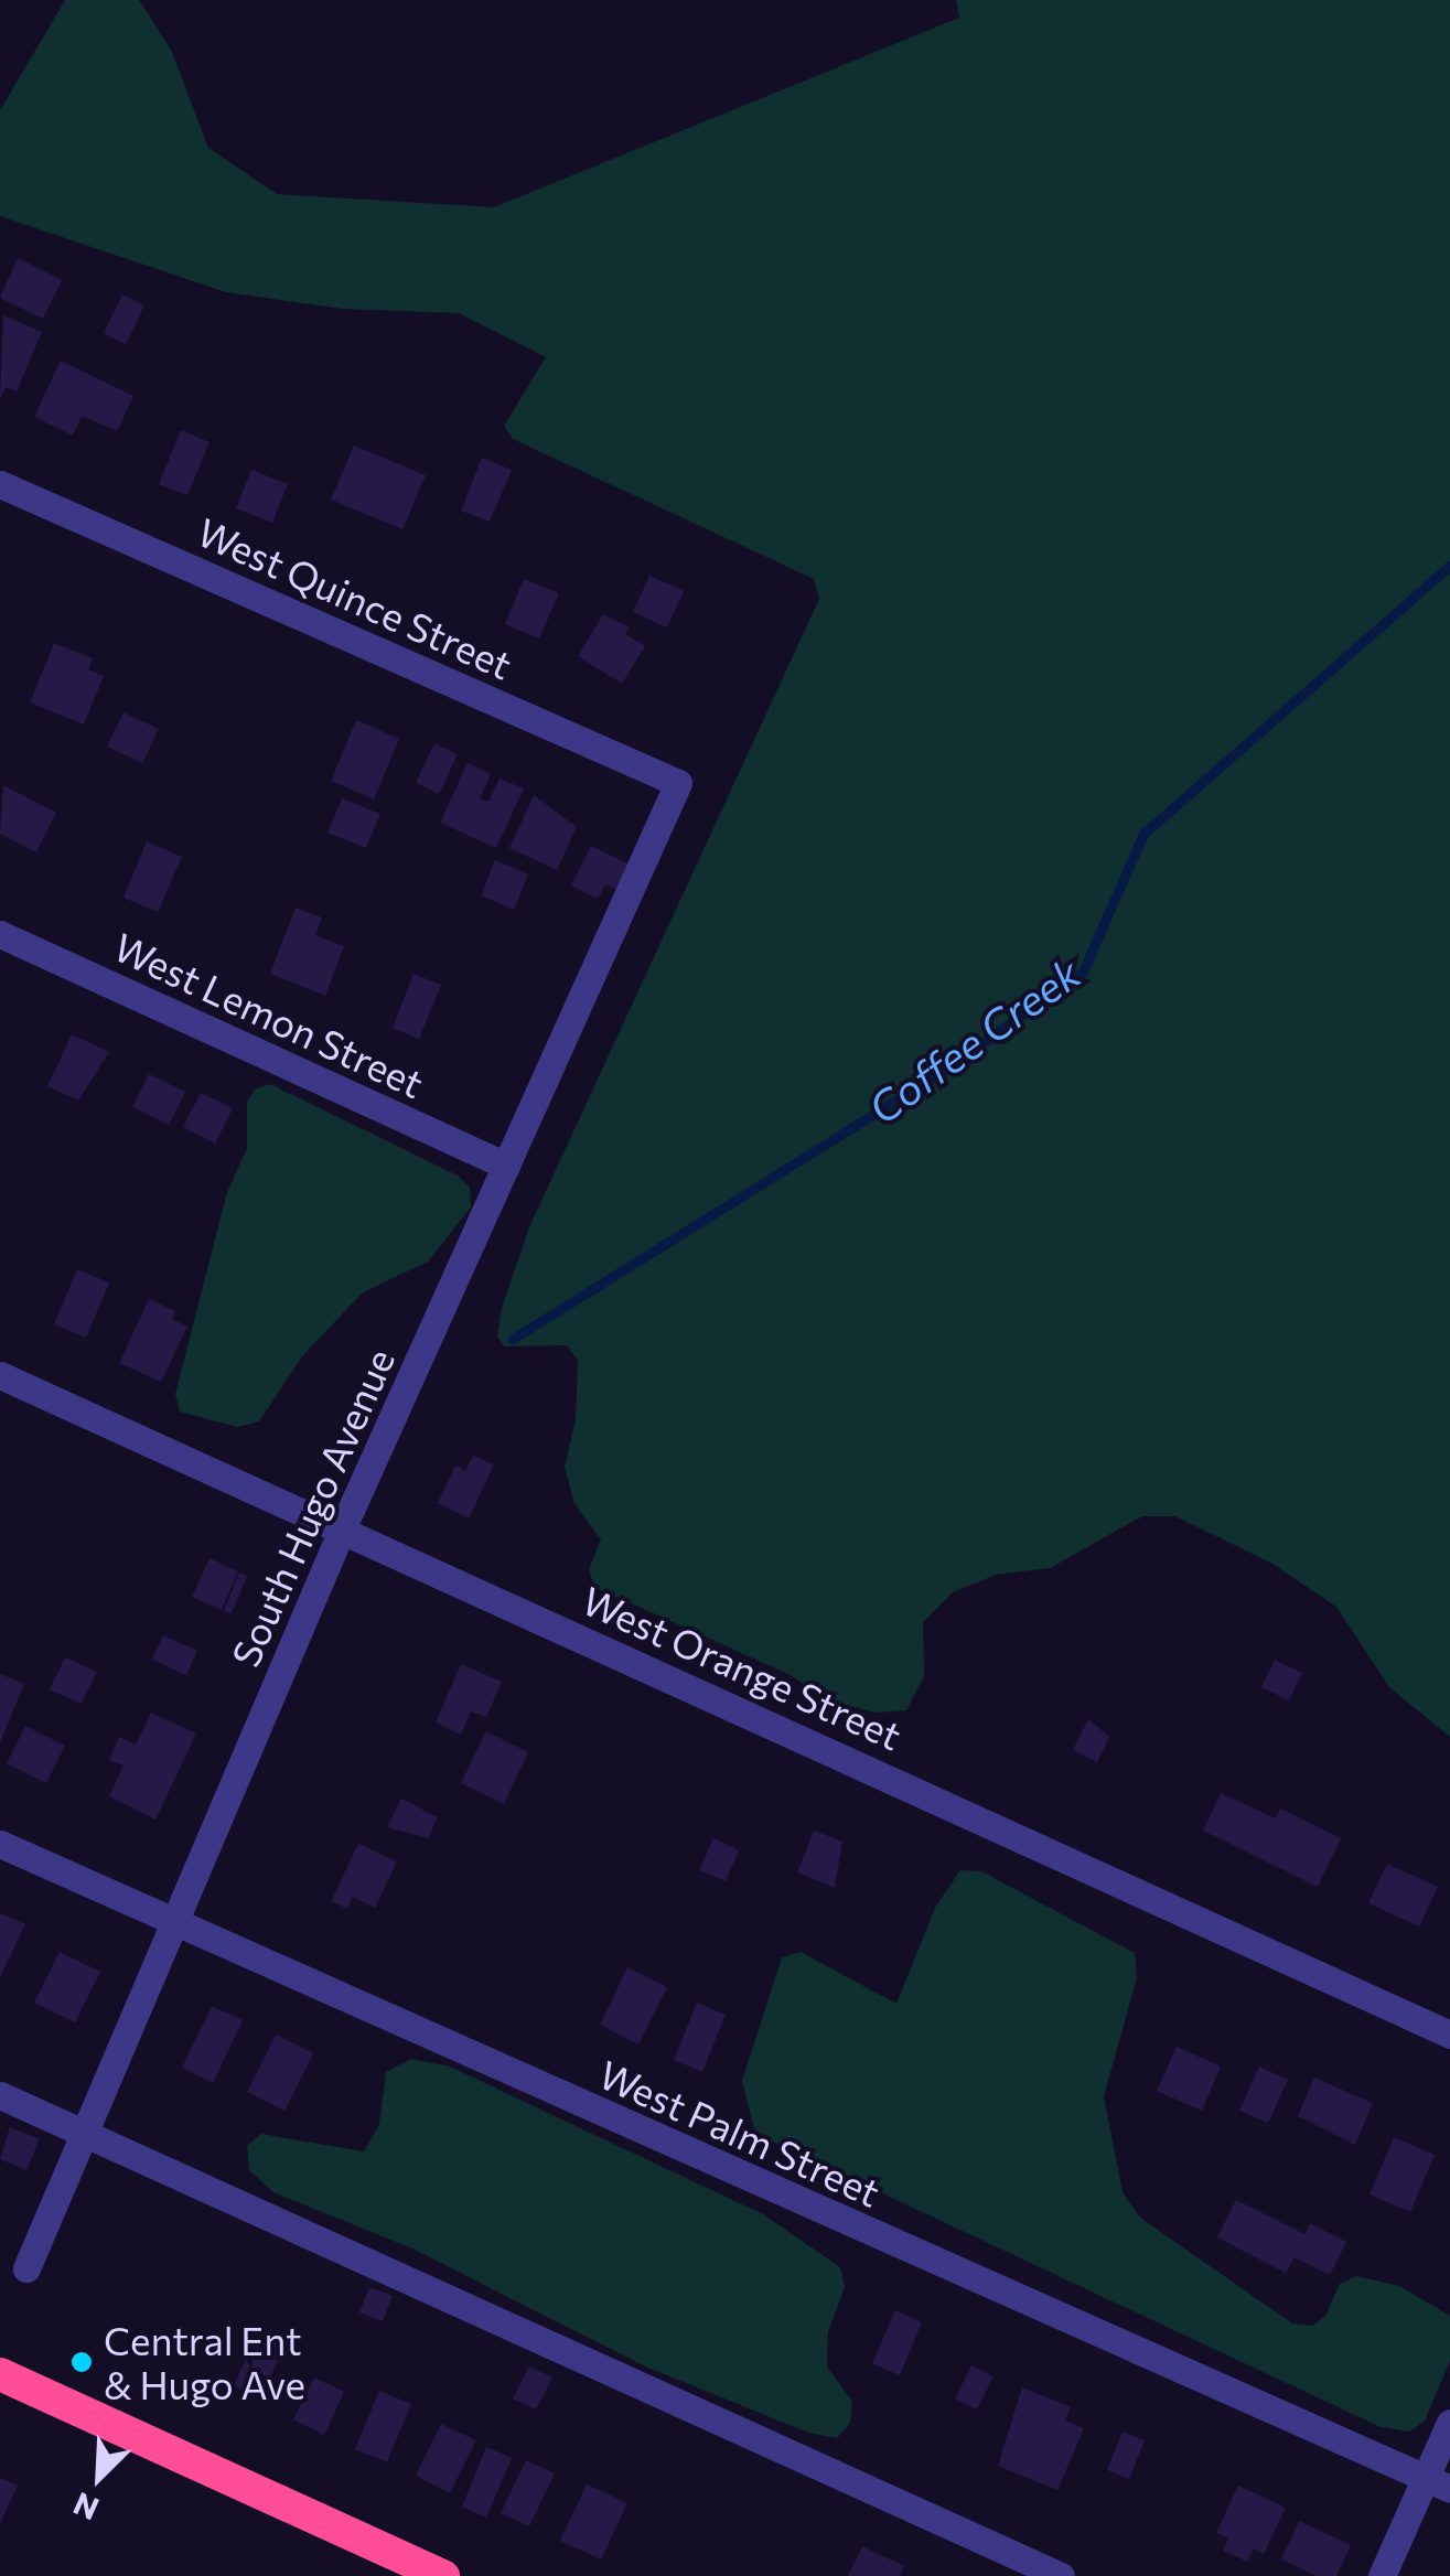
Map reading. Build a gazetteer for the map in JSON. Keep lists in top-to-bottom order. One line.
{"streets":{"street":["West Quince Street","West Lemon Street","South Hugo Avenue","West Orange Street","West Palm Street"]},"crossings":[["West Quince Street","South Hugo Avenue"],["West Lemon Street","South Hugo Avenue"],["South Hugo Avenue","West Orange Street"],["South Hugo Avenue","West Palm Street"]],"water":["Coffee Creek"],"places":["Central Ent & Hugo Ave"],"north":"bottom left"}
